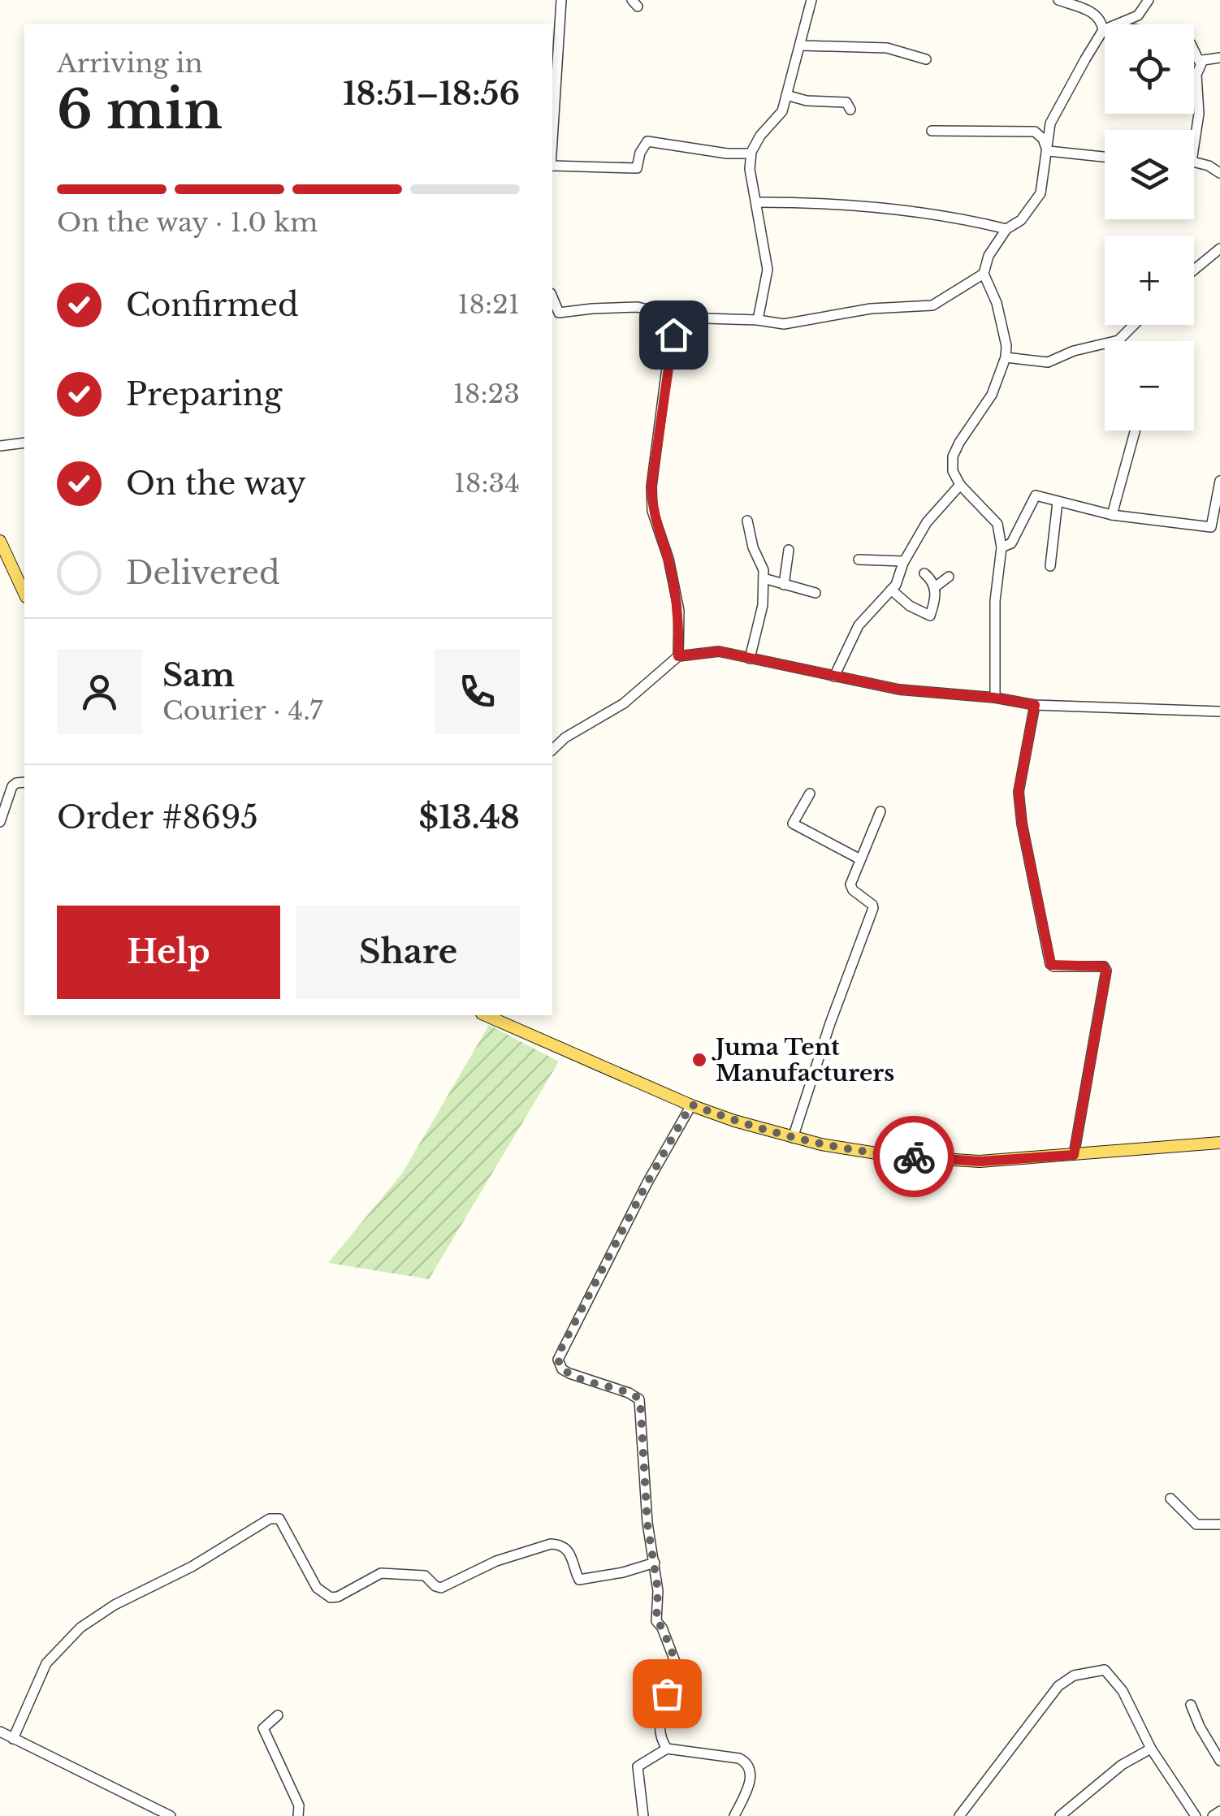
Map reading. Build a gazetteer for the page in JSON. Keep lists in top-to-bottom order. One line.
{"places":["Juma Tent Manufacturers"],"page":{"map_buttons":["+","−"],"heading":["6 min","Arriving in","18:51–18:56"],"panel":["Sam","Courier · 4.7","Order #8695","$13.48"],"bar":"On the way · 1.0 km","list":[["Confirmed","18:21"],["Preparing","18:23"],["On the way","18:34"],"Delivered"],"buttons":["Help","Share"]}}
